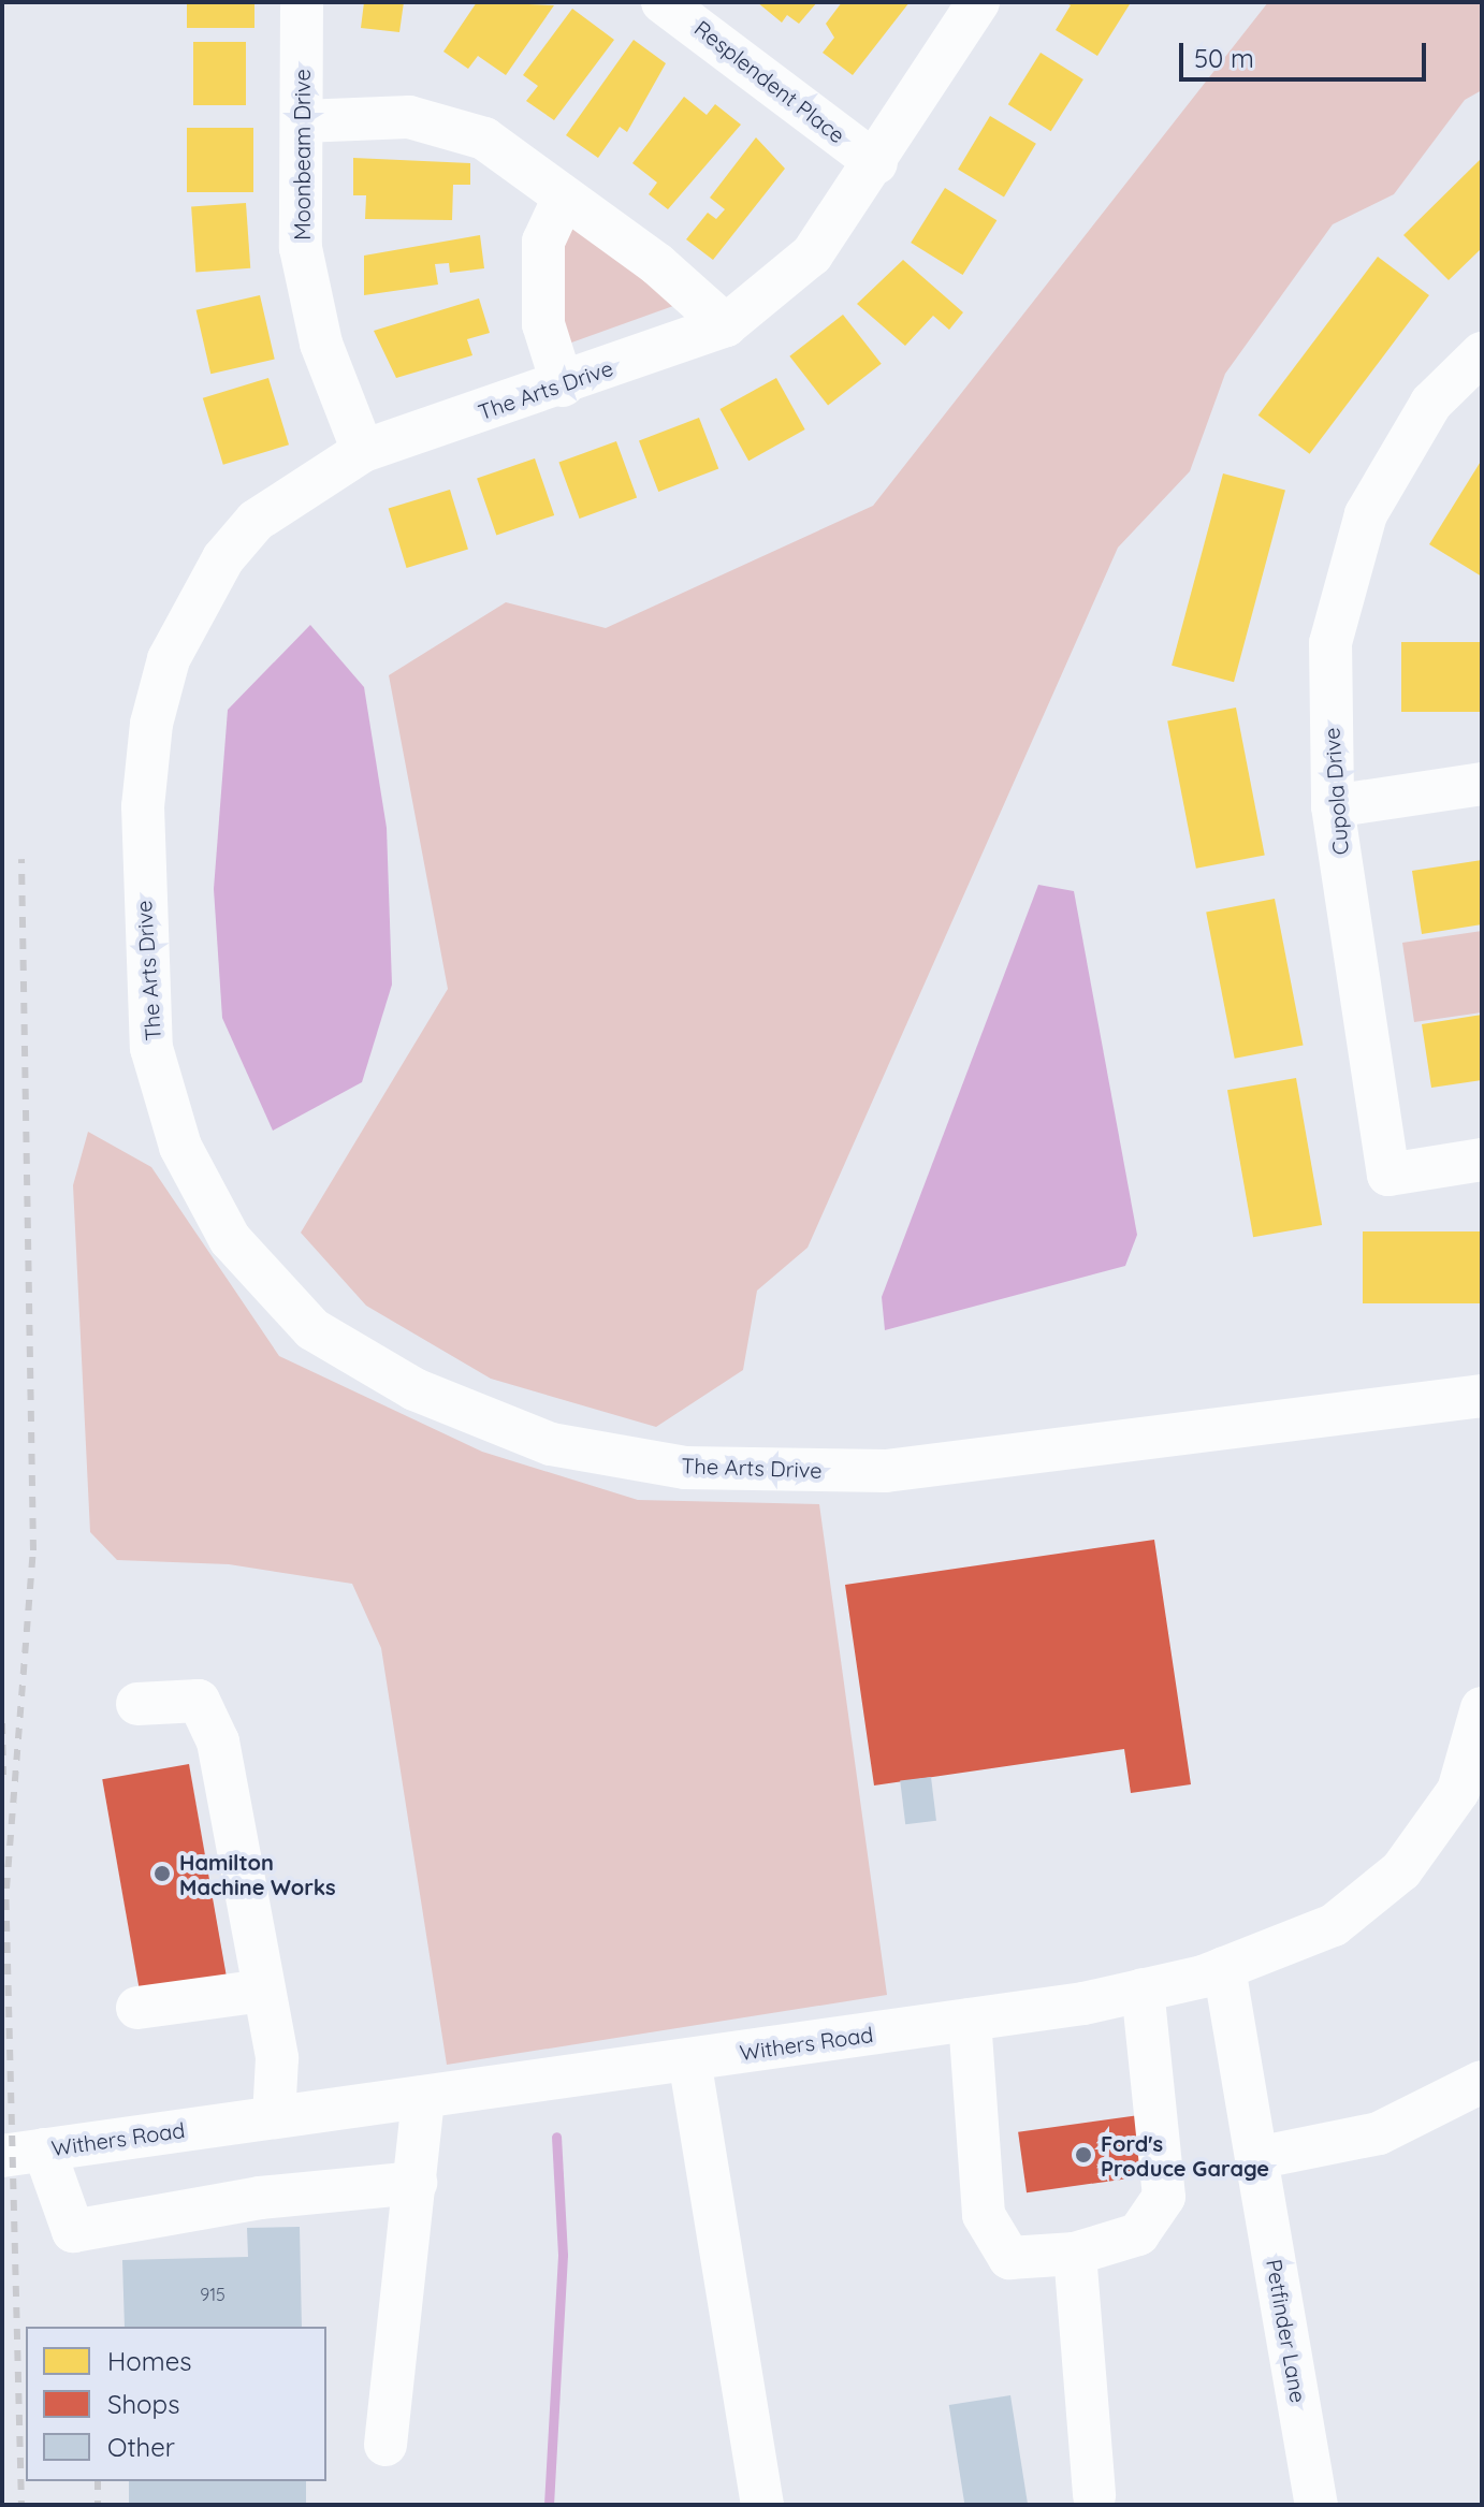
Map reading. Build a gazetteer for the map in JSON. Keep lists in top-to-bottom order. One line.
{"streets":{"street":["Resplendent Place","Moonbeam Drive","The Arts Drive","Cupola Drive","Withers Road","Petfinder Lane"]},"crossings":[["Resplendent Place","The Arts Drive"],["Moonbeam Drive","The Arts Drive"],["Withers Road","Petfinder Lane"]],"places":["Hamilton Machine Works","Ford's Produce Garage"],"house_numbers":["915"],"legend":["Homes","Shops","Other"],"scale_bar":"50 m"}
